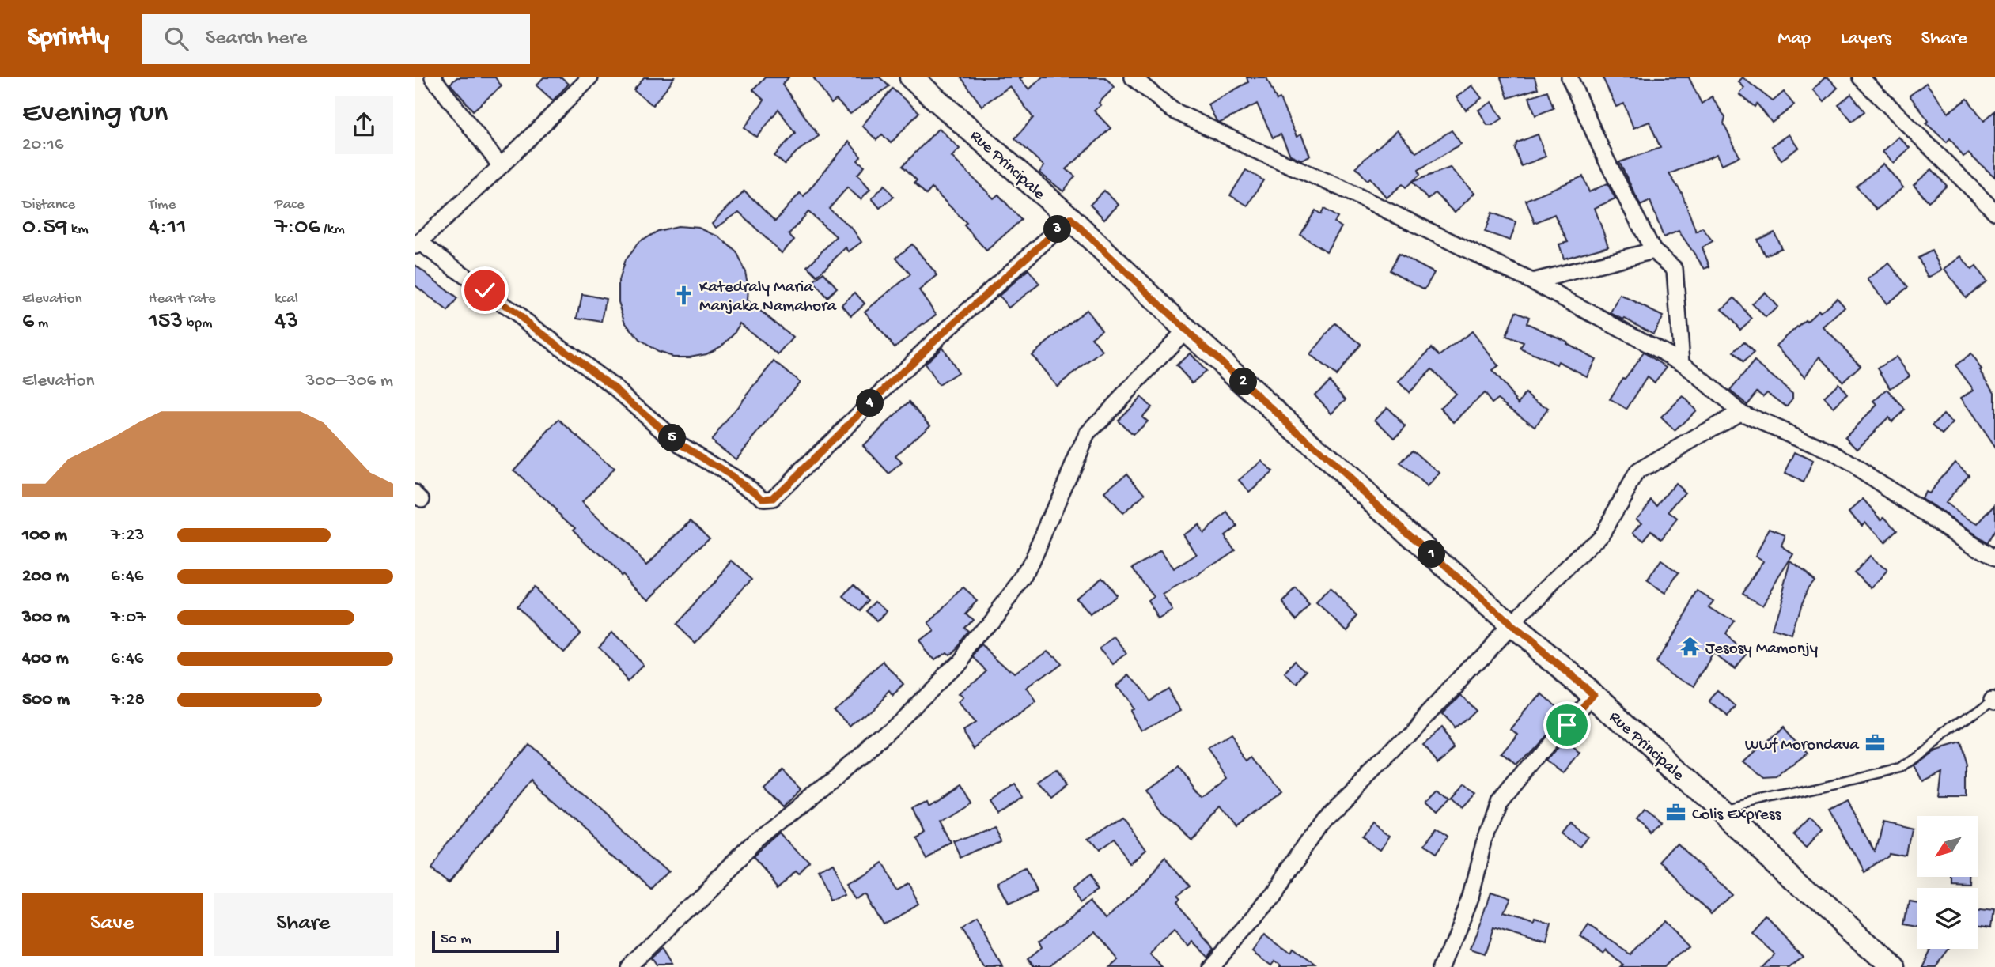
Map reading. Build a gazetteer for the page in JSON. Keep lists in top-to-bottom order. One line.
{"streets":{"main road":["Rue Principale"]},"places":{"church":["Katedraly Maria Manjaka Namahora"],"temple":["Jesosy Mamonjy"],"office":["Wwf Morondava","Colis Express"]},"scale_bar":"50 m","north":"bottom left","page":{"header":"Sprintly","search":"Search here","nav":["Map","Layers","Share"],"heading":["Evening run","20:16"],"stats":[["Distance","0.59 km"],["Time","4:11"],["Pace","7:06 /km"],["Elevation","6 m"],["Heart rate","153 bpm"],["kcal","43"]],"pins":["3","2","4","5","1"],"chart":["Elevation","300–306 m"],"list":[{"name":"100 m","note":"7:23"},{"name":"200 m","note":"6:46"},{"name":"300 m","note":"7:07"},{"name":"400 m","note":"6:46"},{"name":"500 m","note":"7:28"}],"buttons":["Save","Share"],"scale":"50 m"}}
